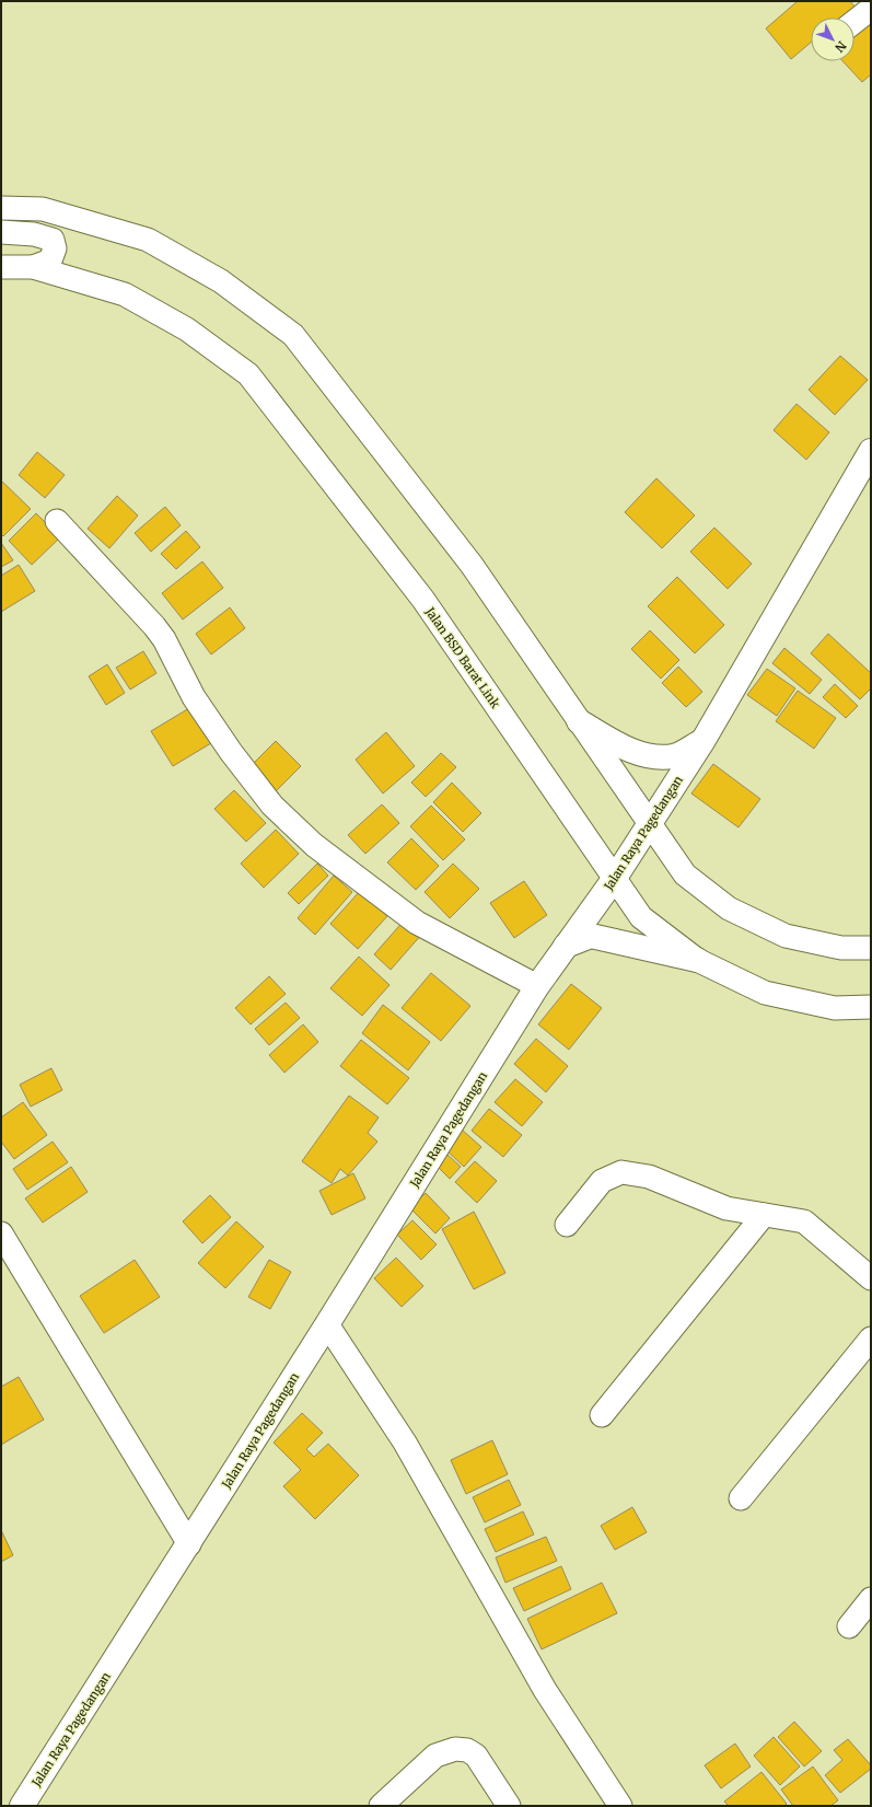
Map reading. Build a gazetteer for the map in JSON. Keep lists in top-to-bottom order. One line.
{"streets":{"street":["Jalan BSD Barat Link","Jalan Raya Pagedangan"]},"crossings":[["Jalan BSD Barat Link","Jalan Raya Pagedangan"]],"north":"bottom right"}
